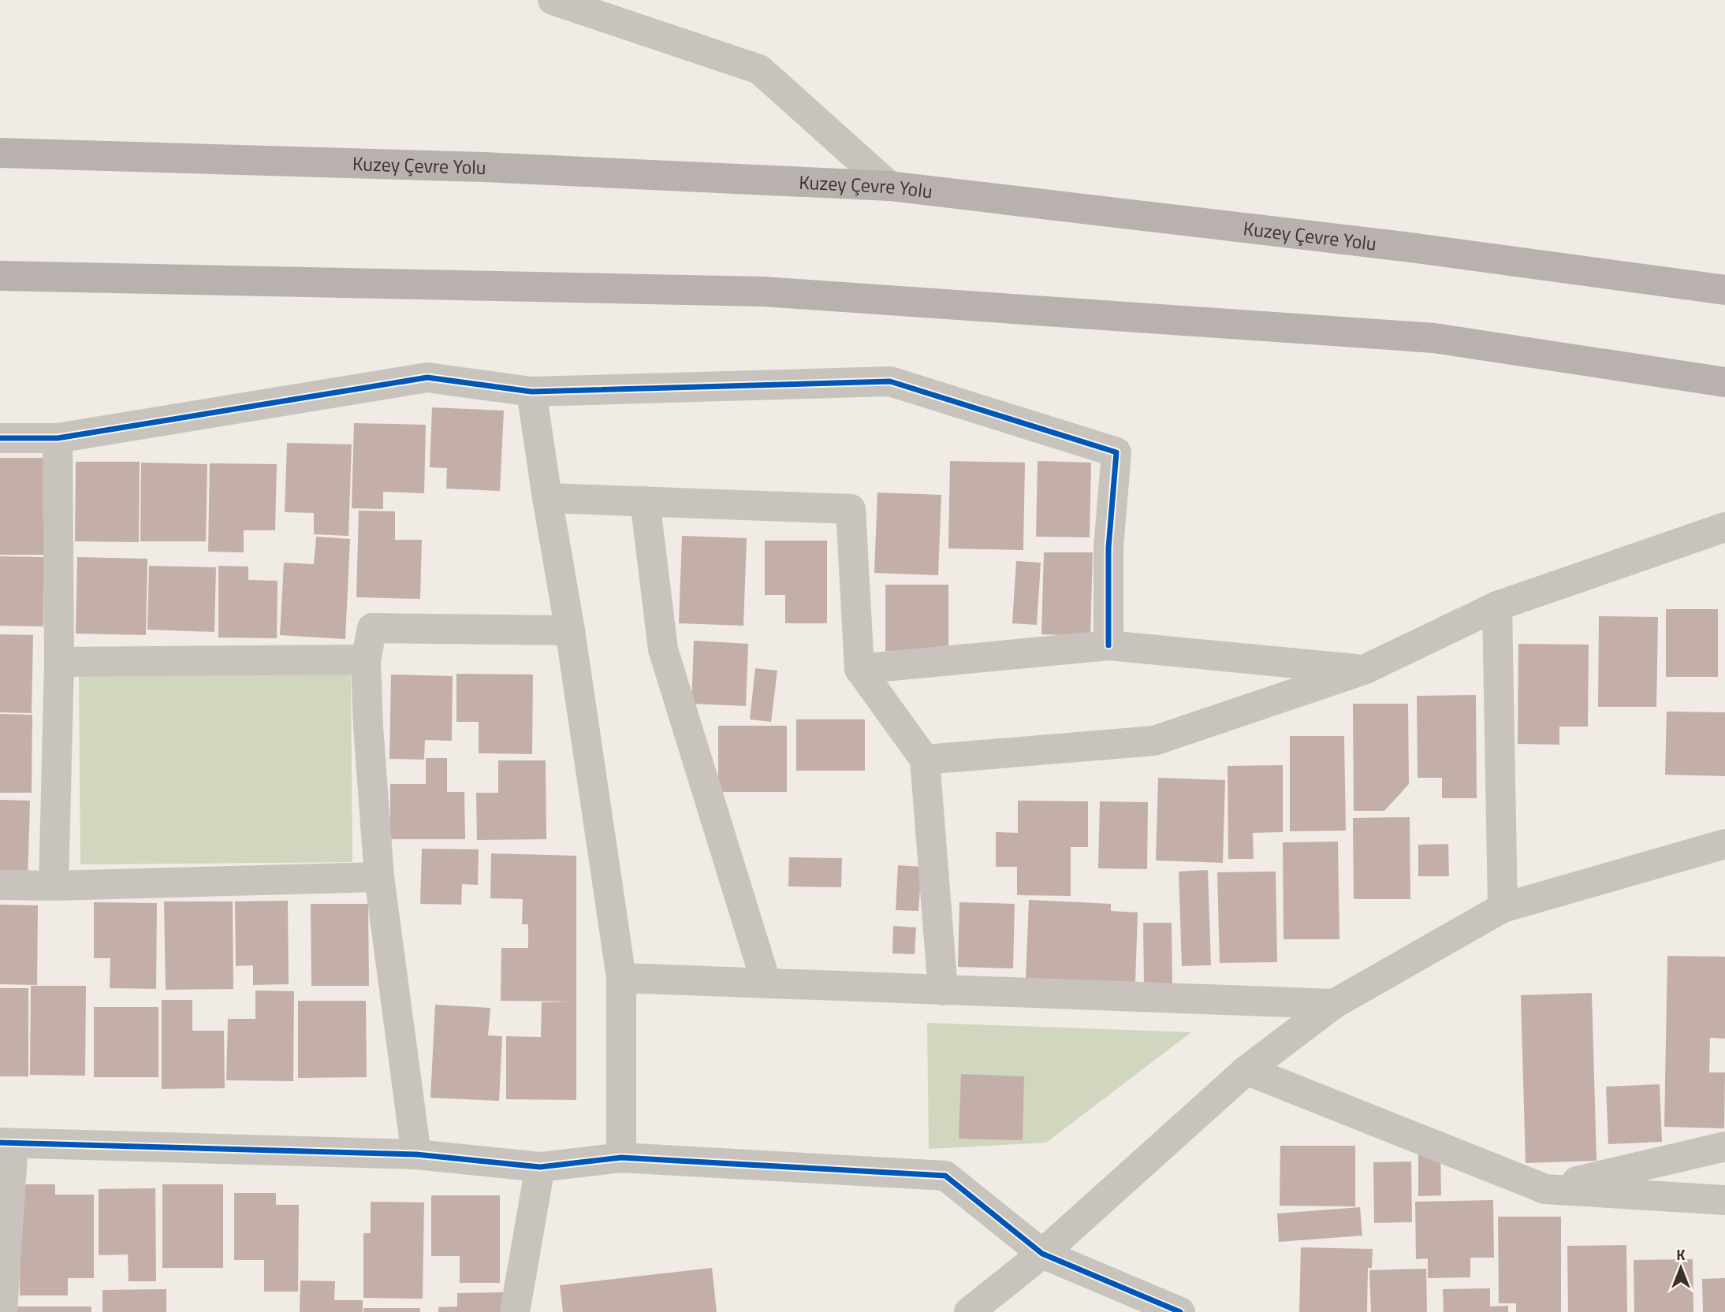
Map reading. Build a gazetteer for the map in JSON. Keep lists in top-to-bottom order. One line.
{"streets":{"main road":["Kuzey Çevre Yolu"]},"north":"top"}
